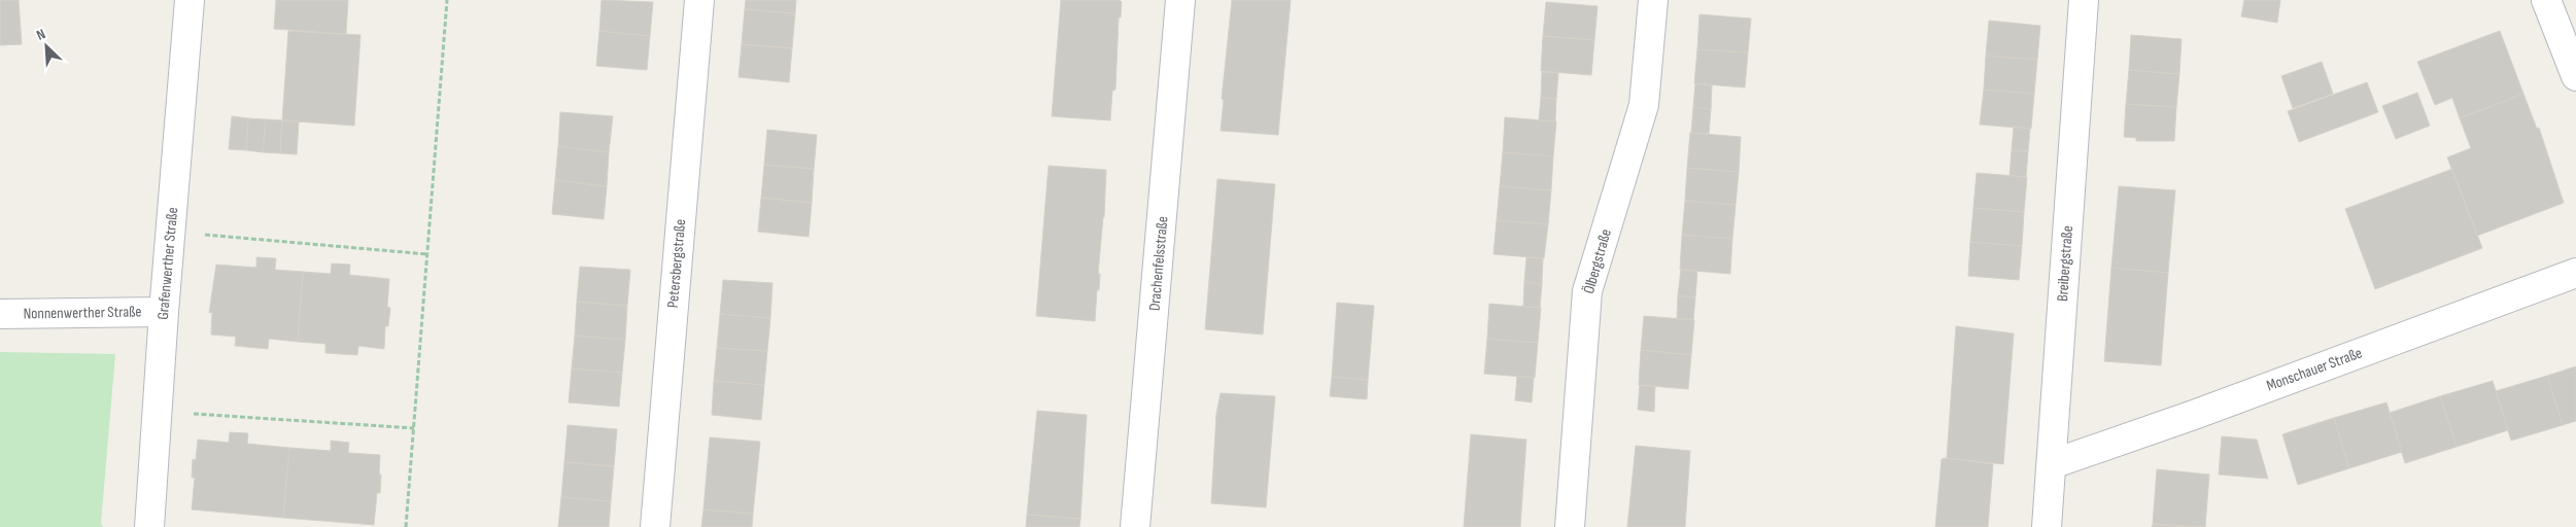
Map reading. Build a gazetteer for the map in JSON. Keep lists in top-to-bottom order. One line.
{"streets":{"street":["Ölbergstraße","Grafenwerther Straße","Petersbergstraße","Drachenfelsstraße","Breibergstraße","Nonnenwerther Straße","Monschauer Straße"]},"crossings":[["Grafenwerther Straße","Nonnenwerther Straße"],["Breibergstraße","Monschauer Straße"]],"north":"top left"}
